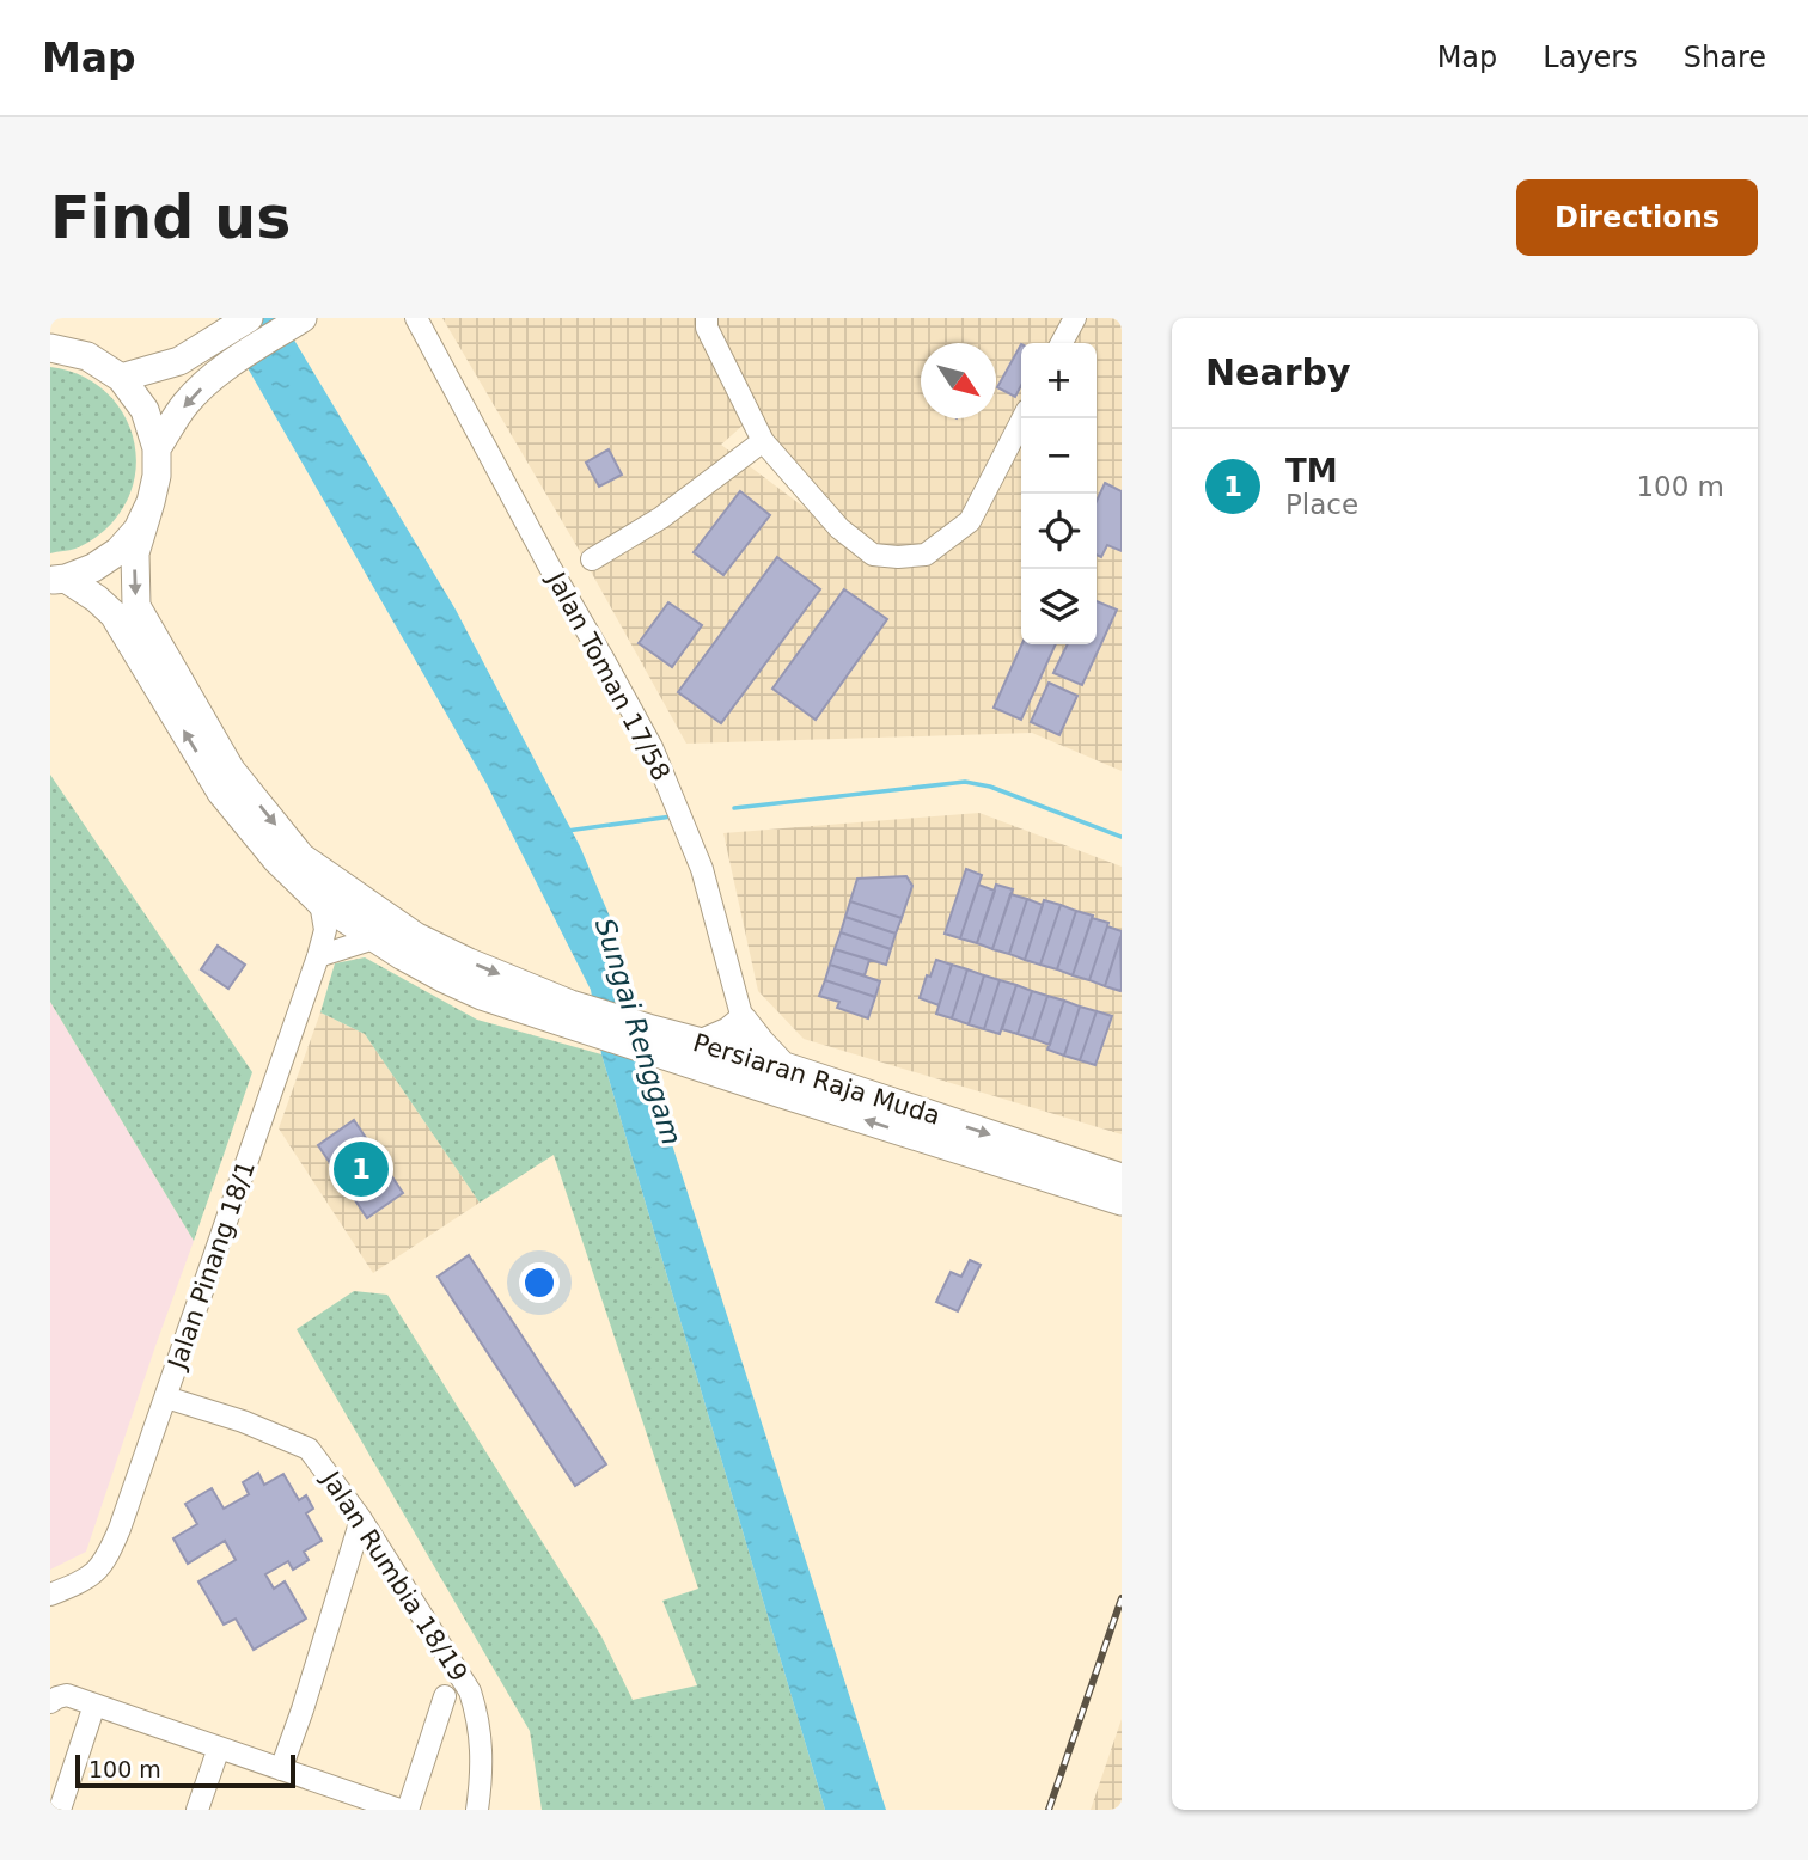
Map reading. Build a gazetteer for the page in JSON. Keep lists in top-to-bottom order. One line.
{"streets":{"main road":["Persiaran Raja Muda"],"street":["Jalan Toman 17/58","Jalan Pinang 18/1","Jalan Rumbia 18/19"]},"crossings":[["Jalan Toman 17/58","Persiaran Raja Muda"],["Persiaran Raja Muda","Jalan Pinang 18/1"],["Jalan Pinang 18/1","Jalan Rumbia 18/19"]],"water":["Sungai Renggam"],"scale_bar":"100 m","north":"bottom right","page":{"header":"Map","nav":["Map","Layers","Share"],"buttons":"Directions","title":"Find us","heading":"Nearby","map_buttons":["+","−"],"list":[{"mark":"1","name":"TM","note":"Place","value":"100 m"}],"pins":"1","scale":"100 m"}}
